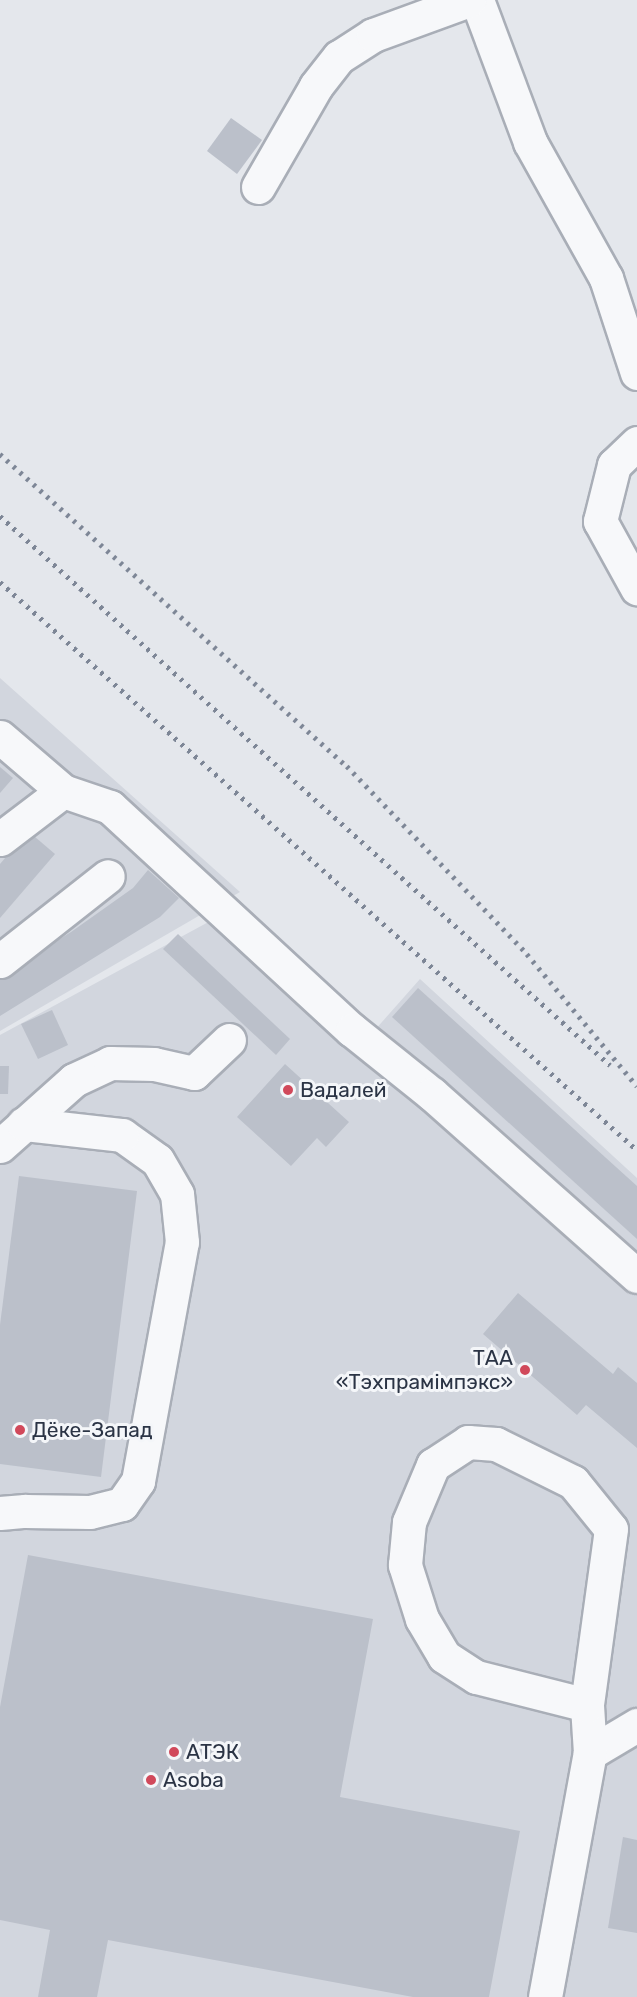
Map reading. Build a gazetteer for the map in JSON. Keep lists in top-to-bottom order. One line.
{"places":["Вадалей","ТАА «Тэхпрамімпэкс»","Дёке-Запад","АТЭК","Asoba"]}
